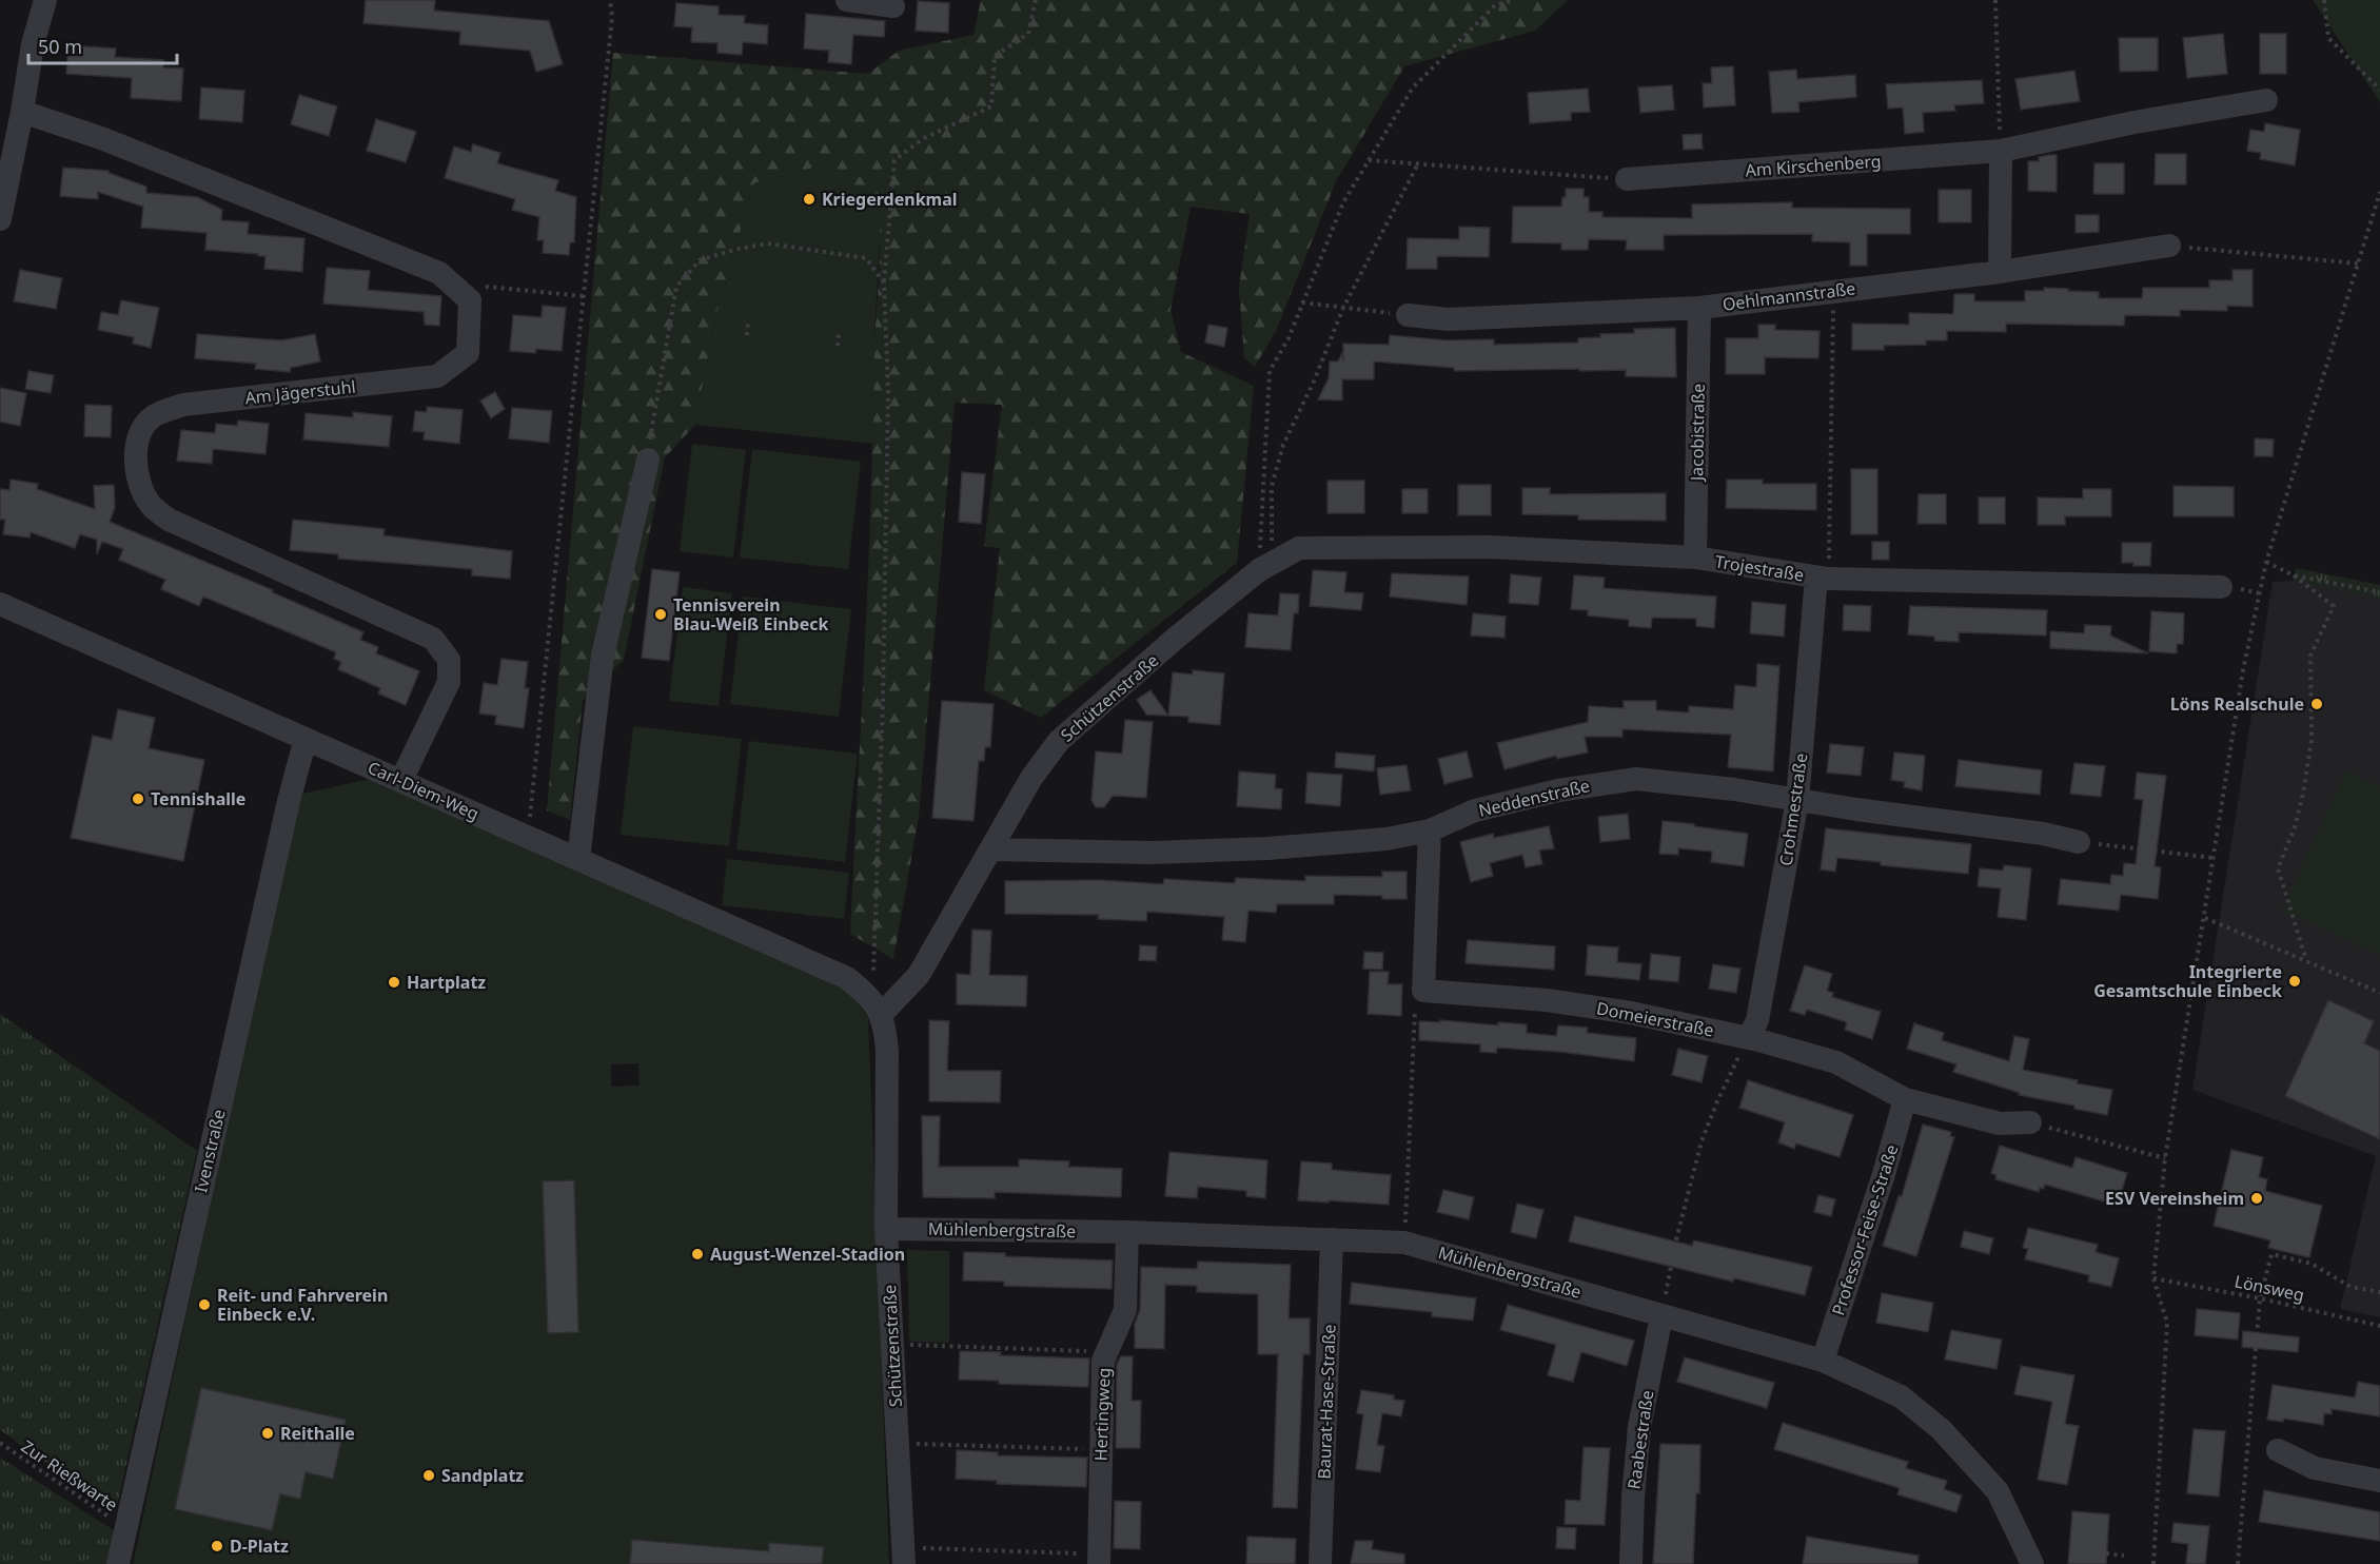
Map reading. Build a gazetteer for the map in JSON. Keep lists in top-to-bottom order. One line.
{"streets":{"street":["Am Kirschenberg","Oehlmannstraße","Am Jägerstuhl","Jacobistraße","Trojestraße","Schützenstraße","Carl-Diem-Weg","Neddenstraße","Crohmestraße","Domeierstraße","Ivenstraße","Mühlenbergstraße","Professor-Feise-Straße","Baurat-Hase-Straße","Hertingweg","Raabestraße"],"path":["Lönsweg","Zur Rießwarte"]},"crossings":[["Oehlmannstraße","Jacobistraße"],["Am Jägerstuhl","Carl-Diem-Weg"],["Jacobistraße","Trojestraße"],["Trojestraße","Schützenstraße"],["Trojestraße","Crohmestraße"],["Schützenstraße","Carl-Diem-Weg"],["Schützenstraße","Neddenstraße"],["Schützenstraße","Mühlenbergstraße"],["Carl-Diem-Weg","Ivenstraße"],["Neddenstraße","Crohmestraße"],["Crohmestraße","Domeierstraße"],["Domeierstraße","Professor-Feise-Straße"],["Ivenstraße","Zur Rießwarte"],["Mühlenbergstraße","Professor-Feise-Straße"],["Mühlenbergstraße","Baurat-Hase-Straße"],["Mühlenbergstraße","Hertingweg"],["Mühlenbergstraße","Raabestraße"]],"places":["Kriegerdenkmal","Tennisverein Blau-Weiß Einbeck","Löns Realschule","Tennishalle","Integrierte Gesamtschule Einbeck","Hartplatz","ESV Vereinsheim","August-Wenzel-Stadion","Reit- und Fahrverein Einbeck e.V.","Reithalle","Sandplatz","D-Platz"],"scale_bar":"50 m"}
